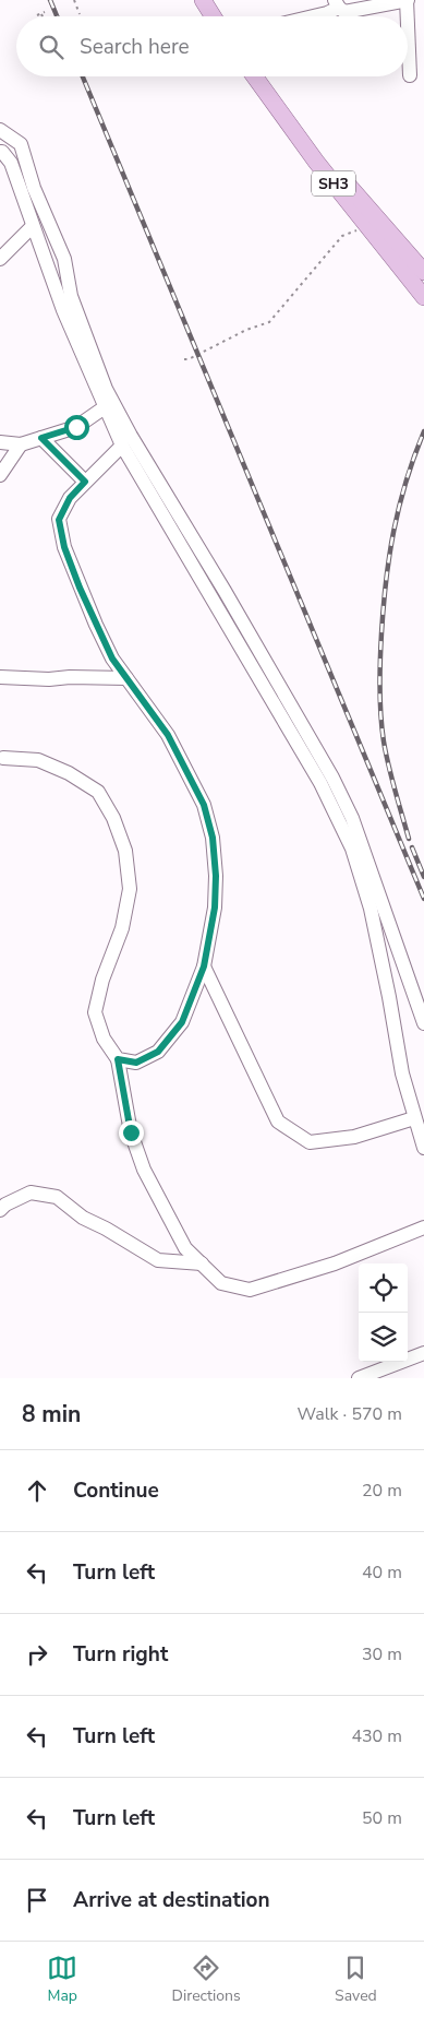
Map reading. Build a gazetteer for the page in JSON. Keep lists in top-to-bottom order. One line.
{"streets":{"main road":["SH3"]},"page":{"search":"Search here","heading":["8 min","Walk · 570 m"],"list":[["Continue","20 m"],["Turn left","40 m"],["Turn right","30 m"],["Turn left","430 m"],["Turn left","50 m"],"Arrive at destination"],"nav":["Map","Directions","Saved"]}}
